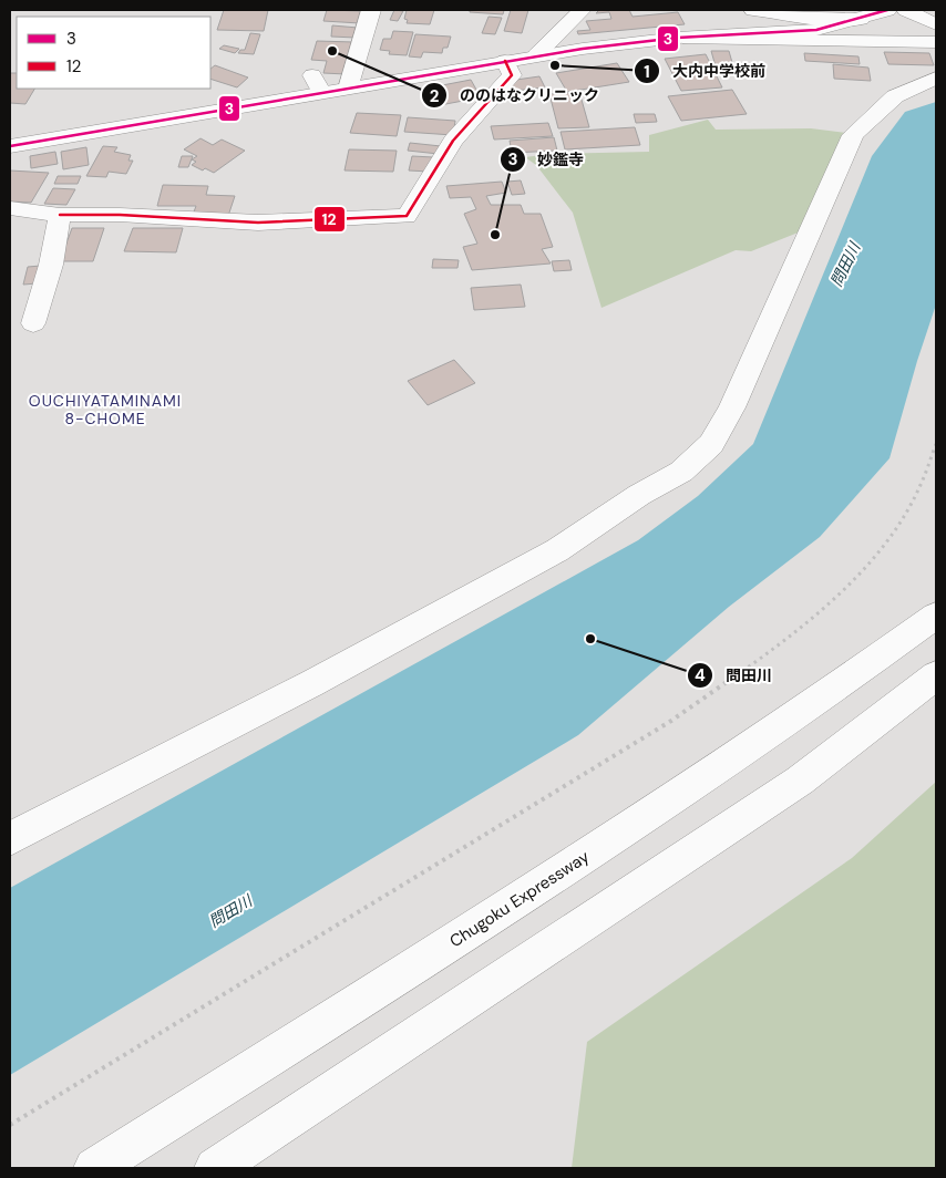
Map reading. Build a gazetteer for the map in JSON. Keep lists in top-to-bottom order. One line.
{"streets":{"main road":["Chugoku Expressway"]},"districts":["OUCHIYATAMINAMI 8-CHOME"],"water":["問田川"],"places":["ののはなクリニック","大内中学校前","妙鑑寺","問田川"],"lines":["transit line 3","transit line 12"],"legend":["3","12"]}
